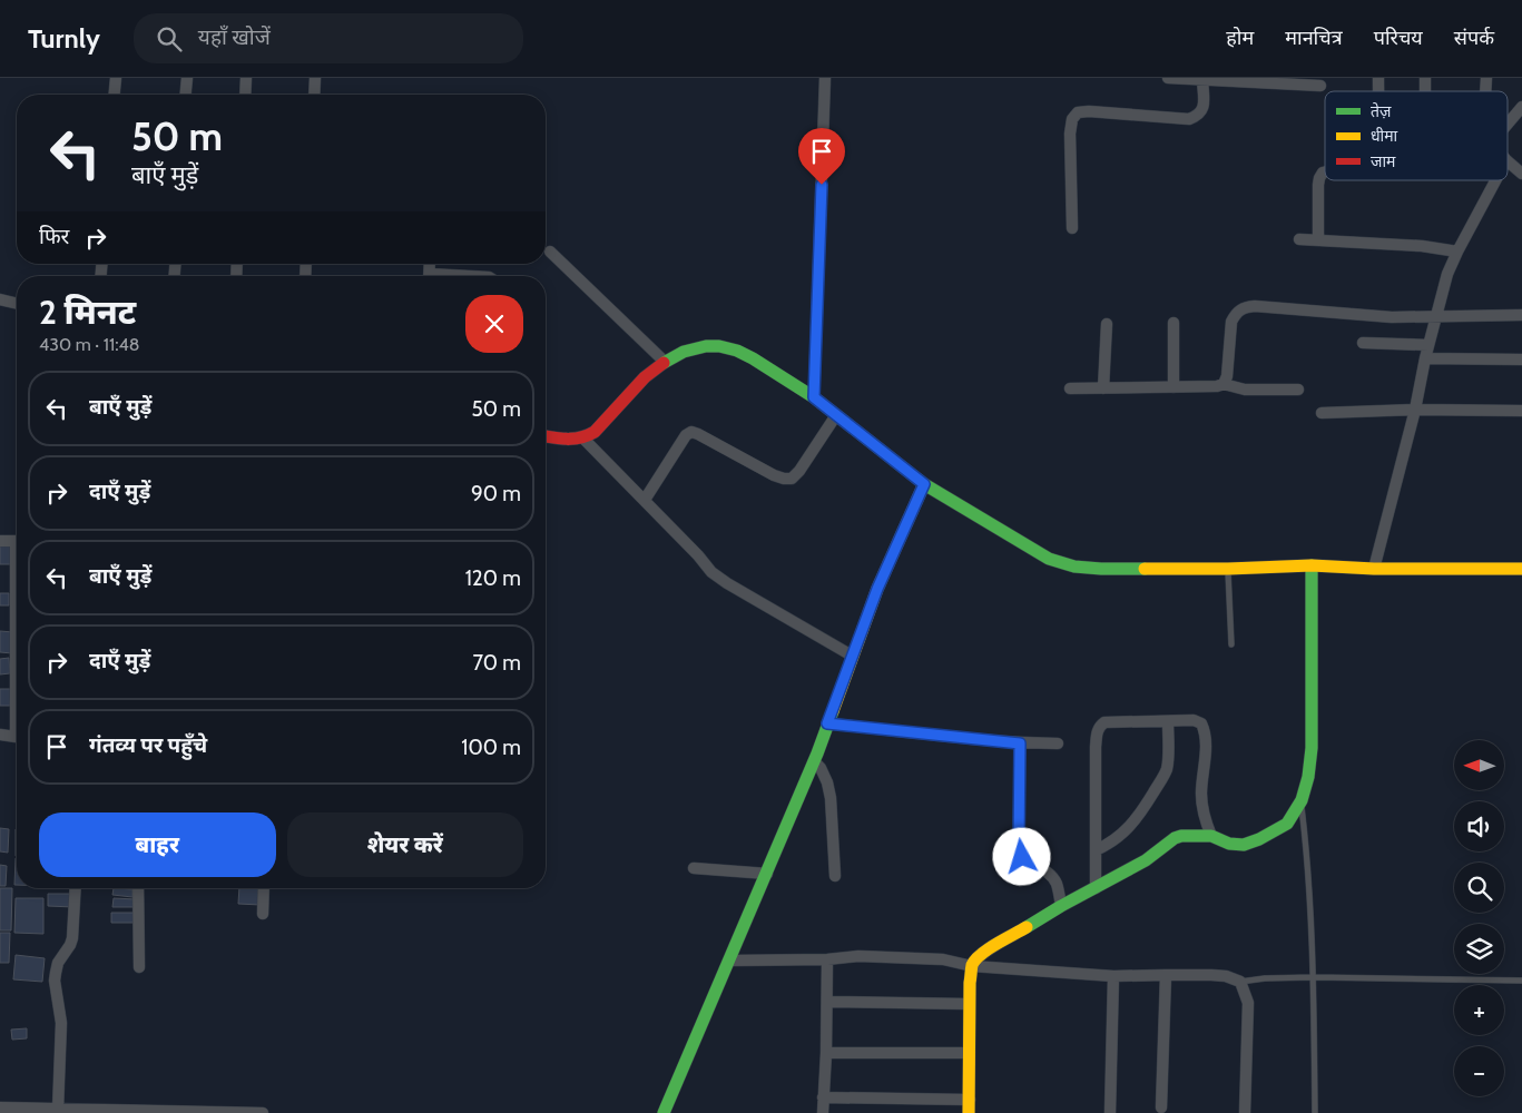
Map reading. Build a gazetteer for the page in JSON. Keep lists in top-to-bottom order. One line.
{"legend":["तेज़","धीमा","जाम"],"north":"left","page":{"header":"Turnly","search":"यहाँ खोजें","nav":["होम","मानचित्र","परिचय","संपर्क"],"turn":["50 m","बाएँ मुड़ें"],"then":"फिर","heading":["2 मिनट","430 m · 11:48"],"list":[{"name":"बाएँ मुड़ें","value":"50 m"},{"name":"दाएँ मुड़ें","value":"90 m"},{"name":"बाएँ मुड़ें","value":"120 m"},{"name":"दाएँ मुड़ें","value":"70 m"},{"name":"गंतव्य पर पहुँचे","value":"100 m"}],"map_buttons":["+","−"],"buttons":["बाहर","शेयर करें"]}}
